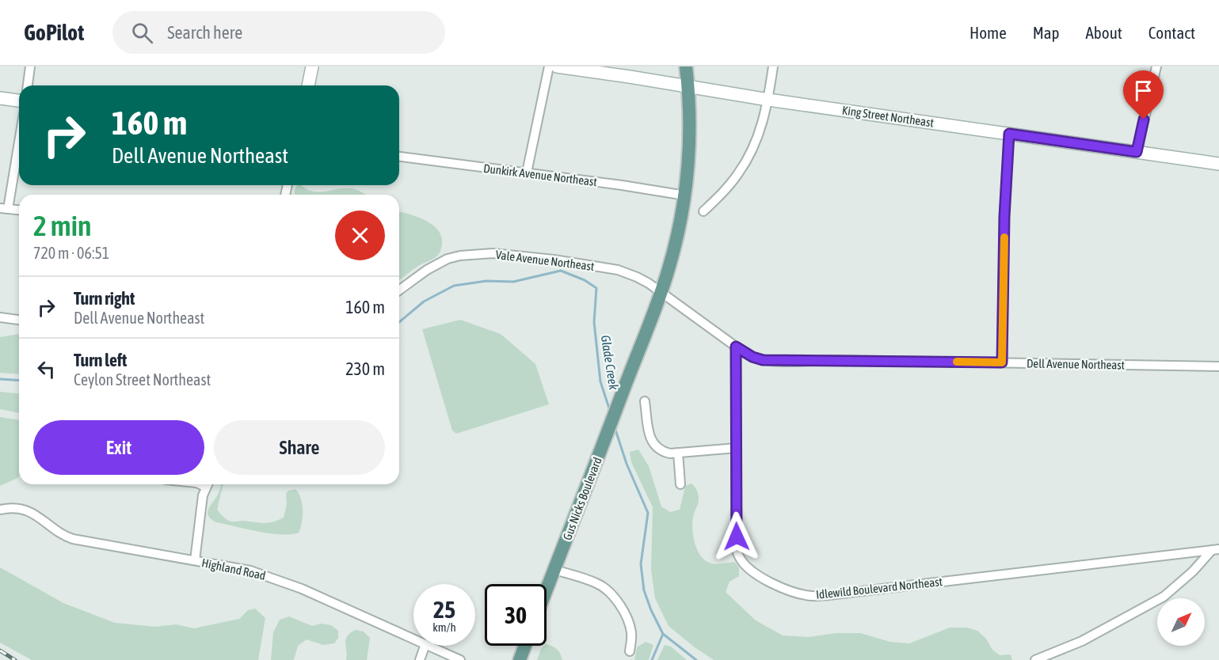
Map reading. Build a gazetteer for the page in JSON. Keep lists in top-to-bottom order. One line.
{"streets":{"main road":["Gus Nicks Boulevard"],"street":["King Street Northeast","Dunkirk Avenue Northeast","Vale Avenue Northeast","Dell Avenue Northeast","Highland Road","Idlewild Boulevard Northeast"]},"crossings":[["King Street Northeast","Gus Nicks Boulevard"],["Dunkirk Avenue Northeast","Gus Nicks Boulevard"],["Vale Avenue Northeast","Gus Nicks Boulevard"],["Dell Avenue Northeast","Idlewild Boulevard Northeast"]],"water":["Glade Creek"],"north":"top right","page":{"header":"GoPilot","search":"Search here","nav":["Home","Map","About","Contact"],"turn":["160 m","Dell Avenue Northeast"],"heading":["2 min","720 m · 06:51"],"list":[{"name":"Turn right","note":"Dell Avenue Northeast","value":"160 m"},{"name":"Turn left","note":"Ceylon Street Northeast","value":"230 m"}],"buttons":["Exit","Share"],"speed":"25 km/h","limit":"30"}}
